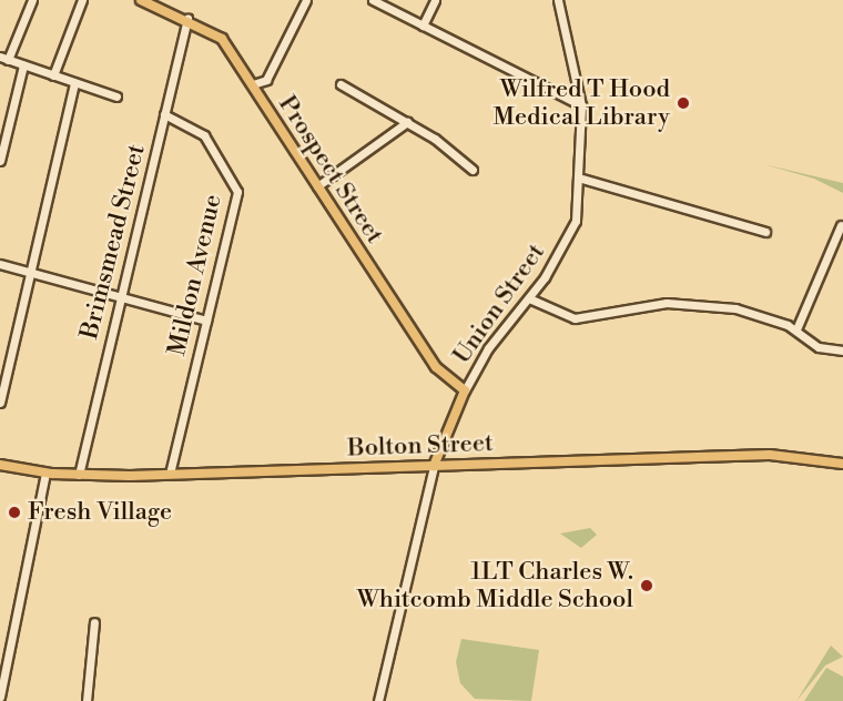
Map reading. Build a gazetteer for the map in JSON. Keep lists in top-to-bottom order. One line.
{"streets":{"main road":["Prospect Street","Union Street","Bolton Street"],"street":["Brimsmead Street","Mildon Avenue"]},"crossings":[["Prospect Street","Brimsmead Street"],["Prospect Street","Union Street"],["Brimsmead Street","Mildon Avenue"],["Brimsmead Street","Bolton Street"],["Mildon Avenue","Bolton Street"],["Union Street","Bolton Street"]],"places":["Wilfred T Hood Medical Library","Fresh Village","1LT Charles W. Whitcomb Middle School"]}
